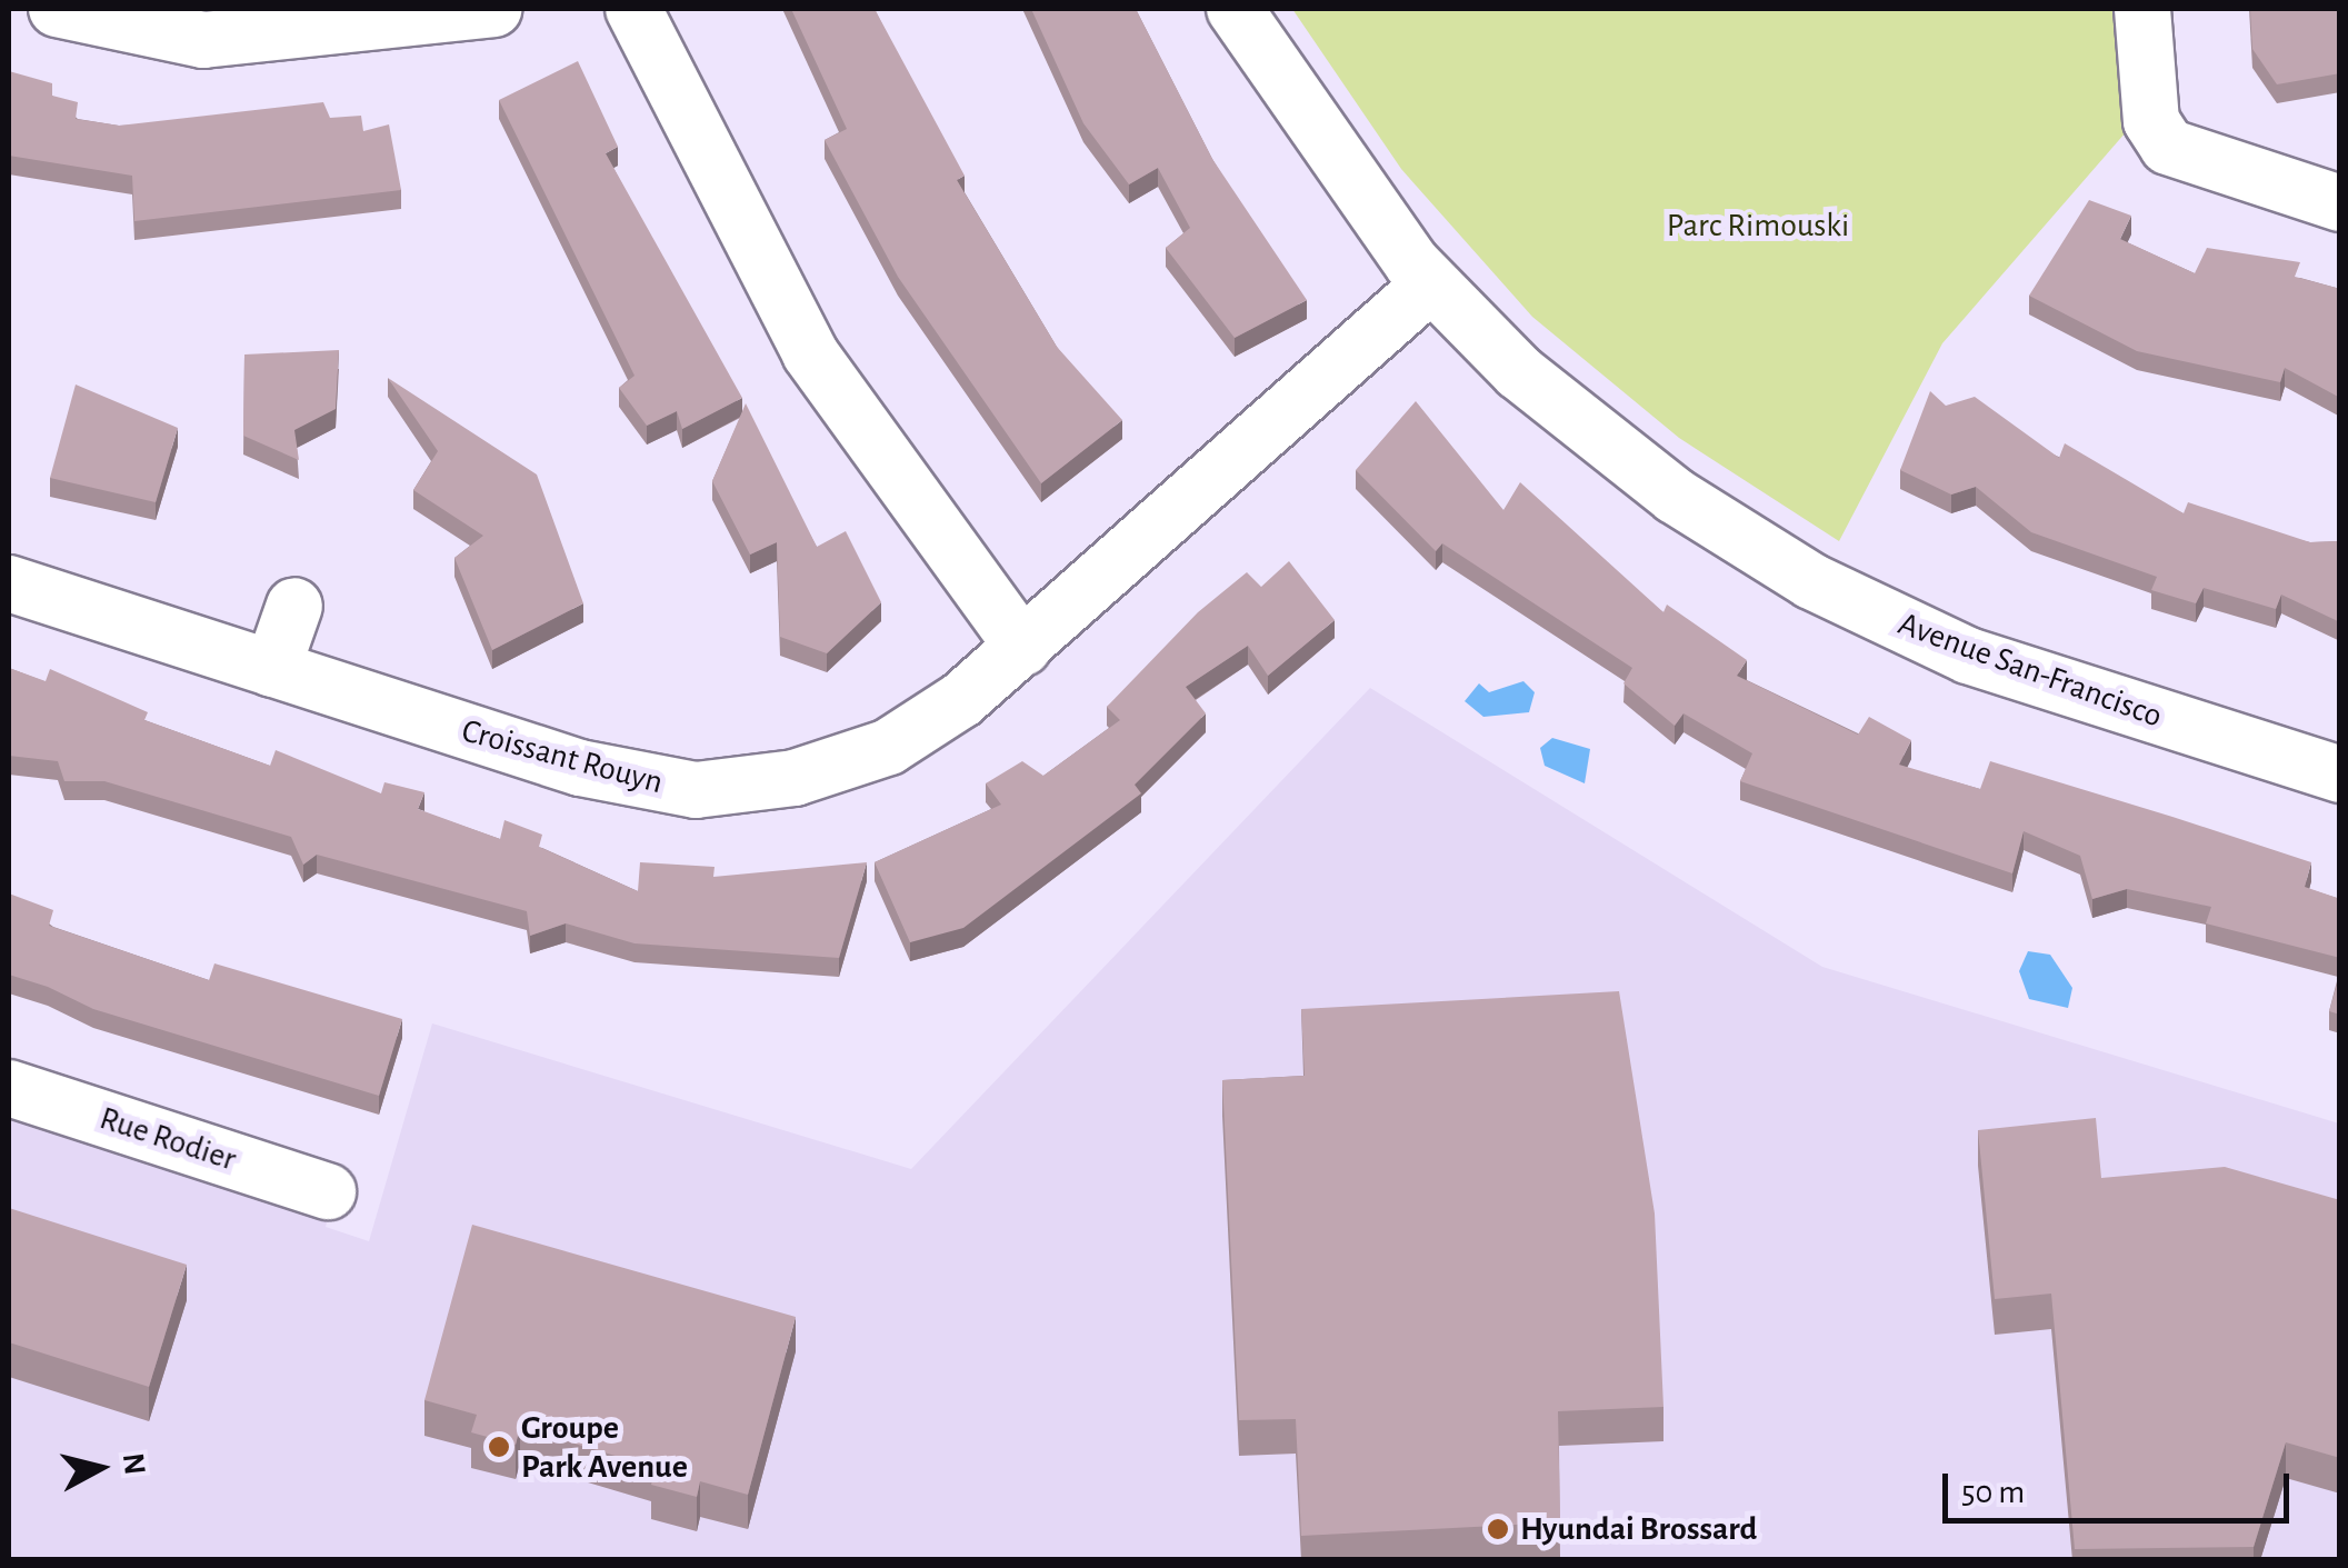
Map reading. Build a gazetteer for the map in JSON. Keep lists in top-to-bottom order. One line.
{"streets":{"street":["Avenue San-Francisco","Croissant Rouyn","Rue Rodier"]},"crossings":[["Avenue San-Francisco","Croissant Rouyn"]],"parks":["Parc Rimouski"],"places":["Groupe Park Avenue","Hyundai Brossard"],"scale_bar":"50 m","north":"right"}
